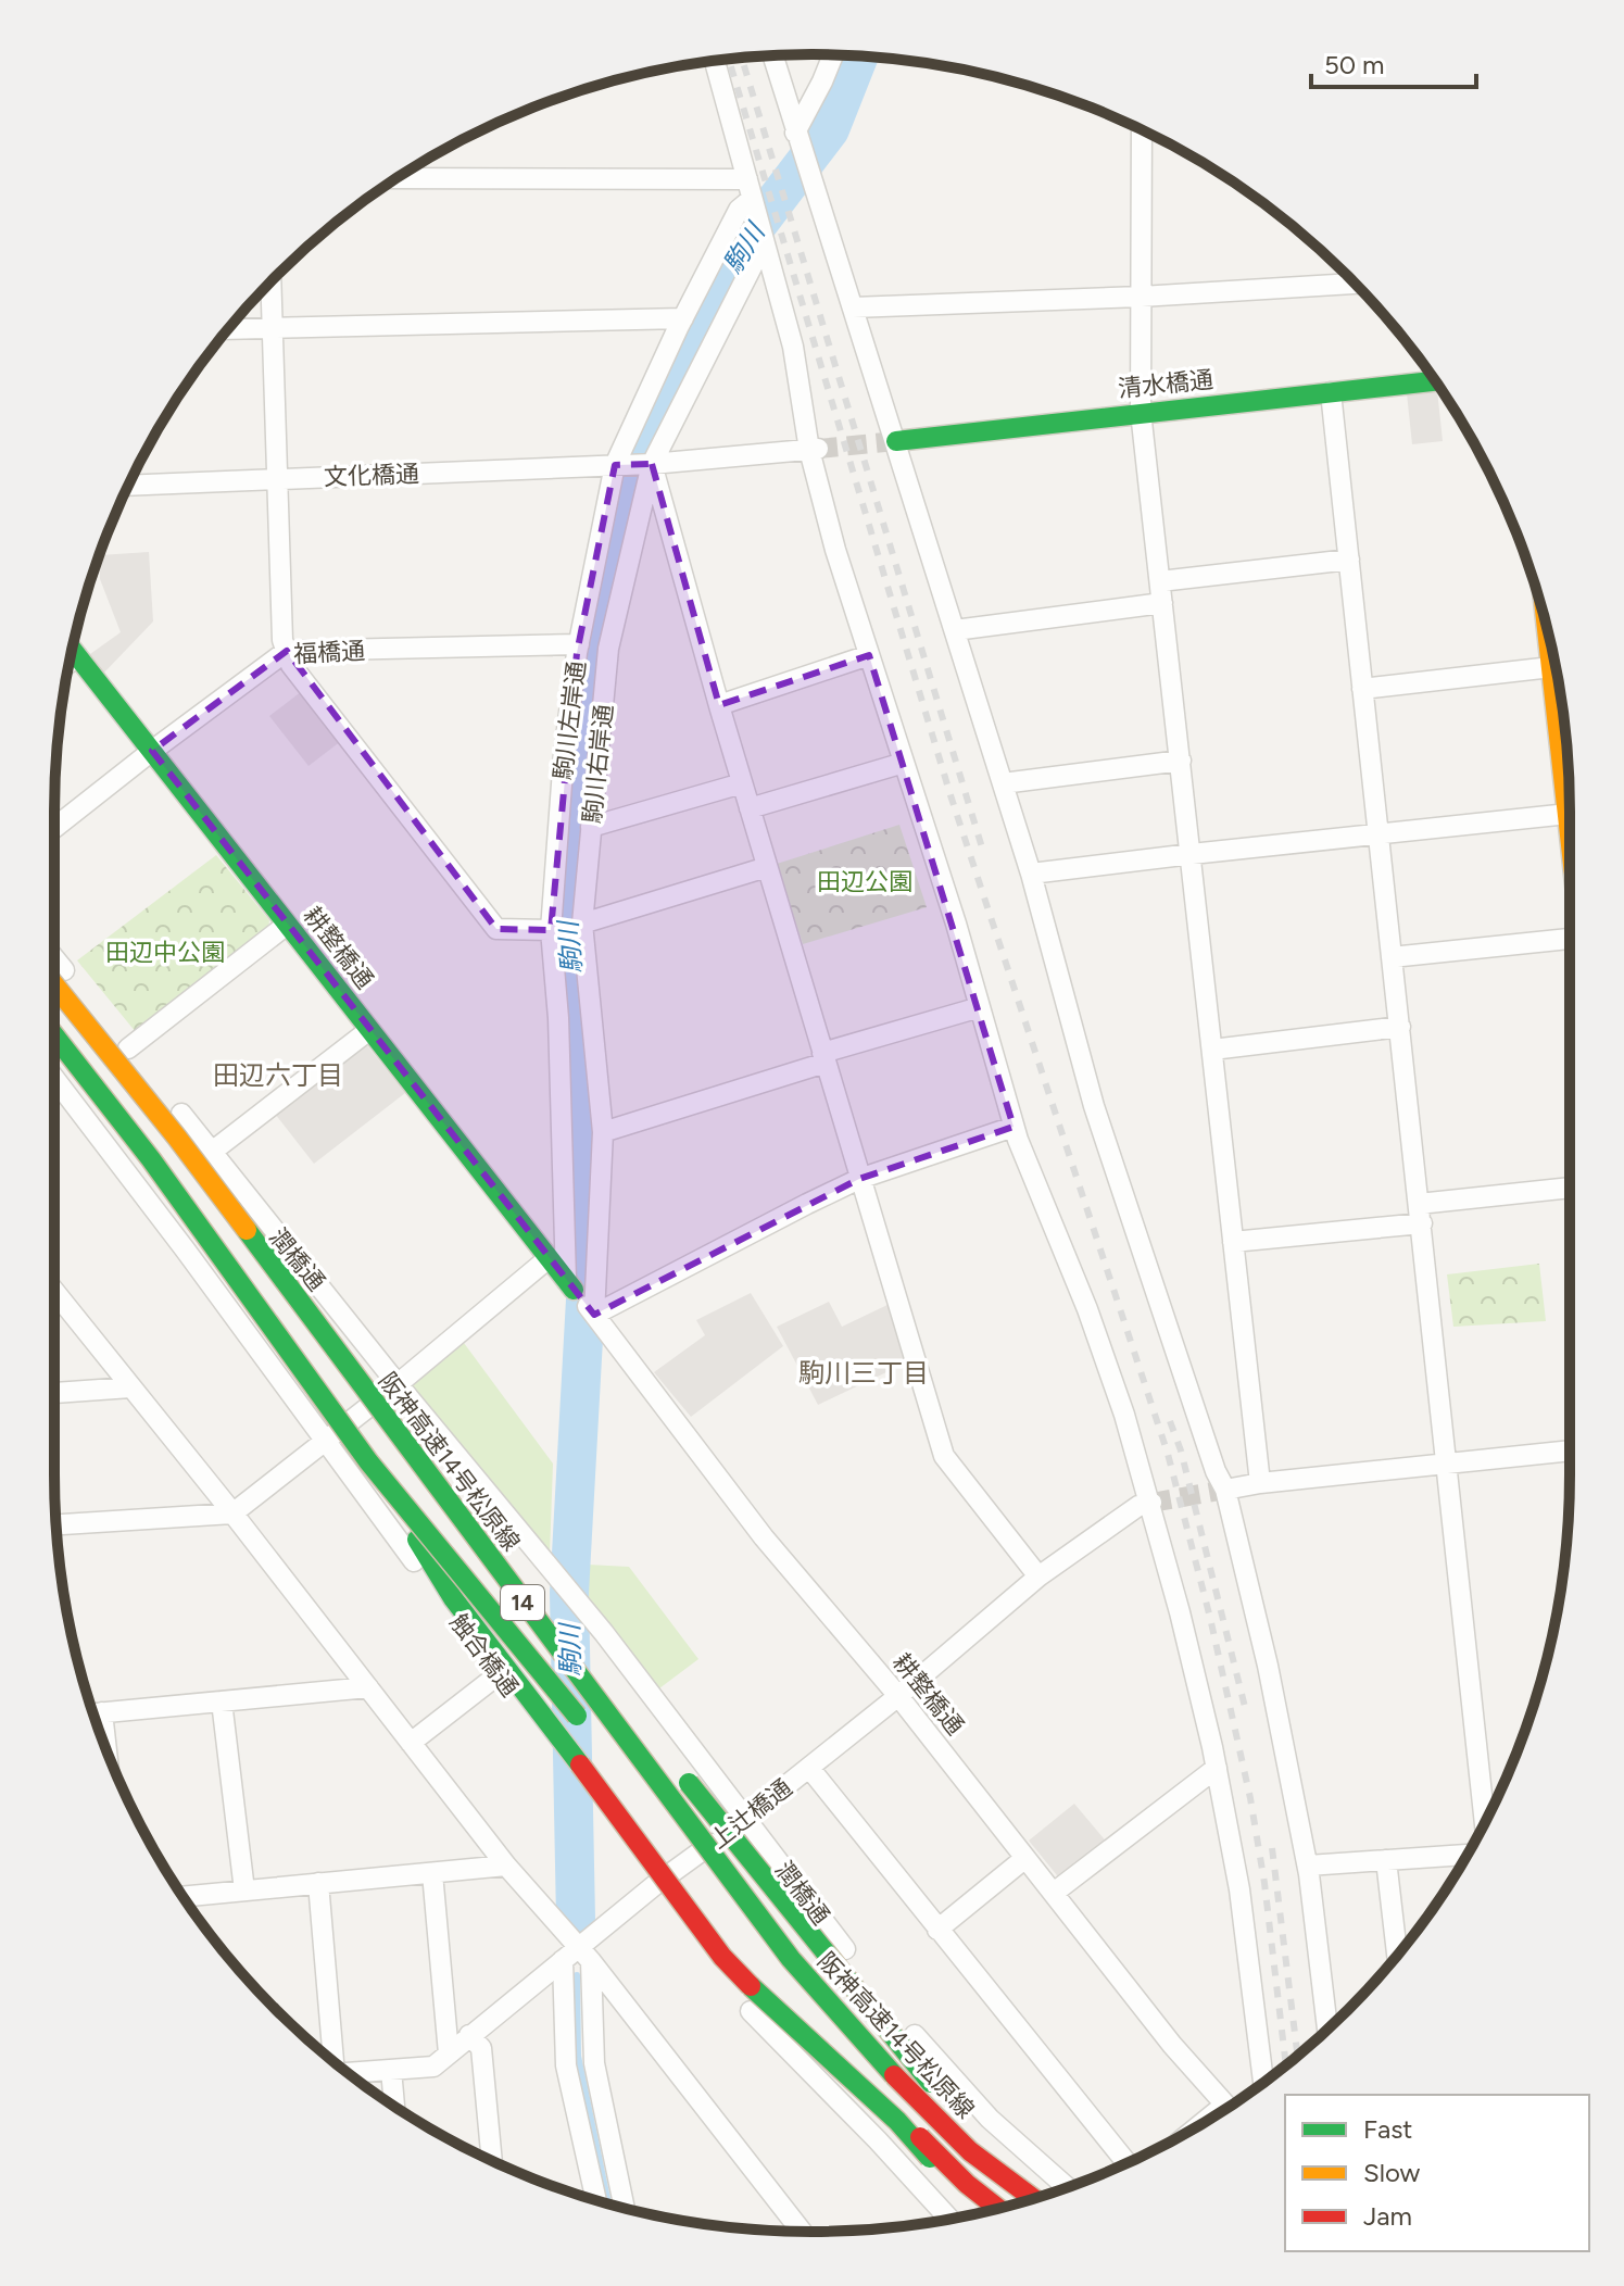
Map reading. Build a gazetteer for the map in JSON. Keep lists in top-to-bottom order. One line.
{"streets":{"main road":["清水橋通","耕整橋通","阪神高速14号松原線","14"],"street":["文化橋通","福橋通","駒川左岸通","駒川右岸通","潤橋通","触合橋通","上辻橋通"]},"crossings":[["文化橋通","駒川左岸通"],["文化橋通","駒川右岸通"],["福橋通","駒川左岸通"],["福橋通","耕整橋通"],["駒川左岸通","耕整橋通"],["駒川右岸通","耕整橋通"],["耕整橋通","上辻橋通"],["潤橋通","上辻橋通"],["触合橋通","上辻橋通"]],"districts":["田辺六丁目","駒川三丁目"],"water":["駒川"],"parks":["田辺公園","田辺中公園"],"legend":["Fast","Slow","Jam"],"scale_bar":"50 m"}
